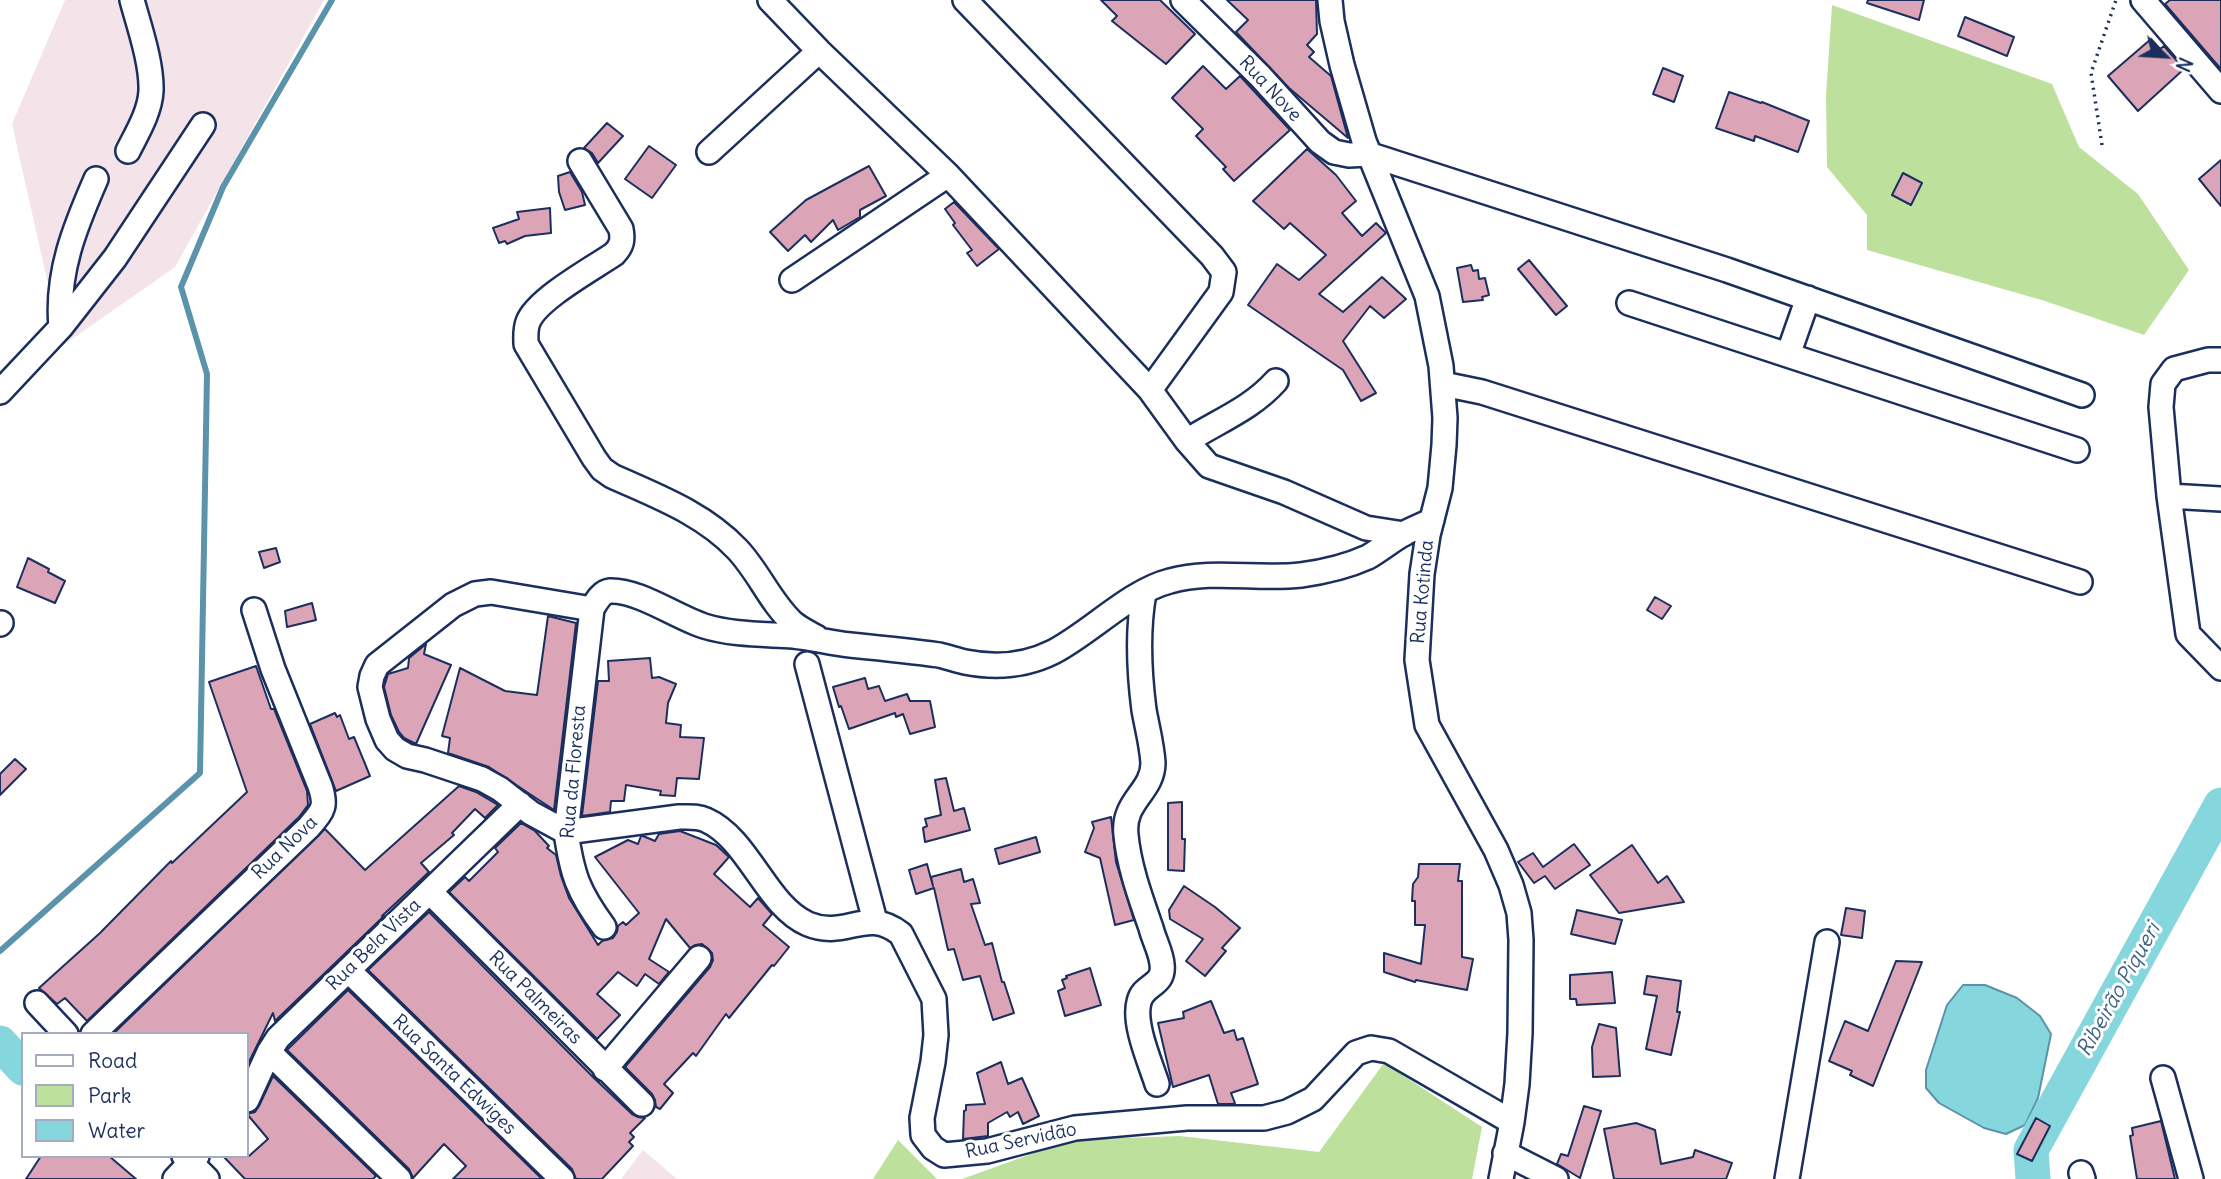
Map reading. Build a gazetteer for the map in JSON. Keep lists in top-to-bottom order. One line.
{"streets":{"street":["Rua Nove","Rua Kotinda","Rua da Floresta","Rua Nova","Rua Bela Vista","Rua Palmeiras","Rua Santa Edwiges","Rua Servidão"]},"crossings":[["Rua Nove","Rua Kotinda"],["Rua Kotinda","Rua Servidão"],["Rua Bela Vista","Rua Palmeiras"],["Rua Bela Vista","Rua Santa Edwiges"]],"water":["Ribeirão Piqueri"],"legend":["Road","Park","Water"],"north":"bottom right"}
